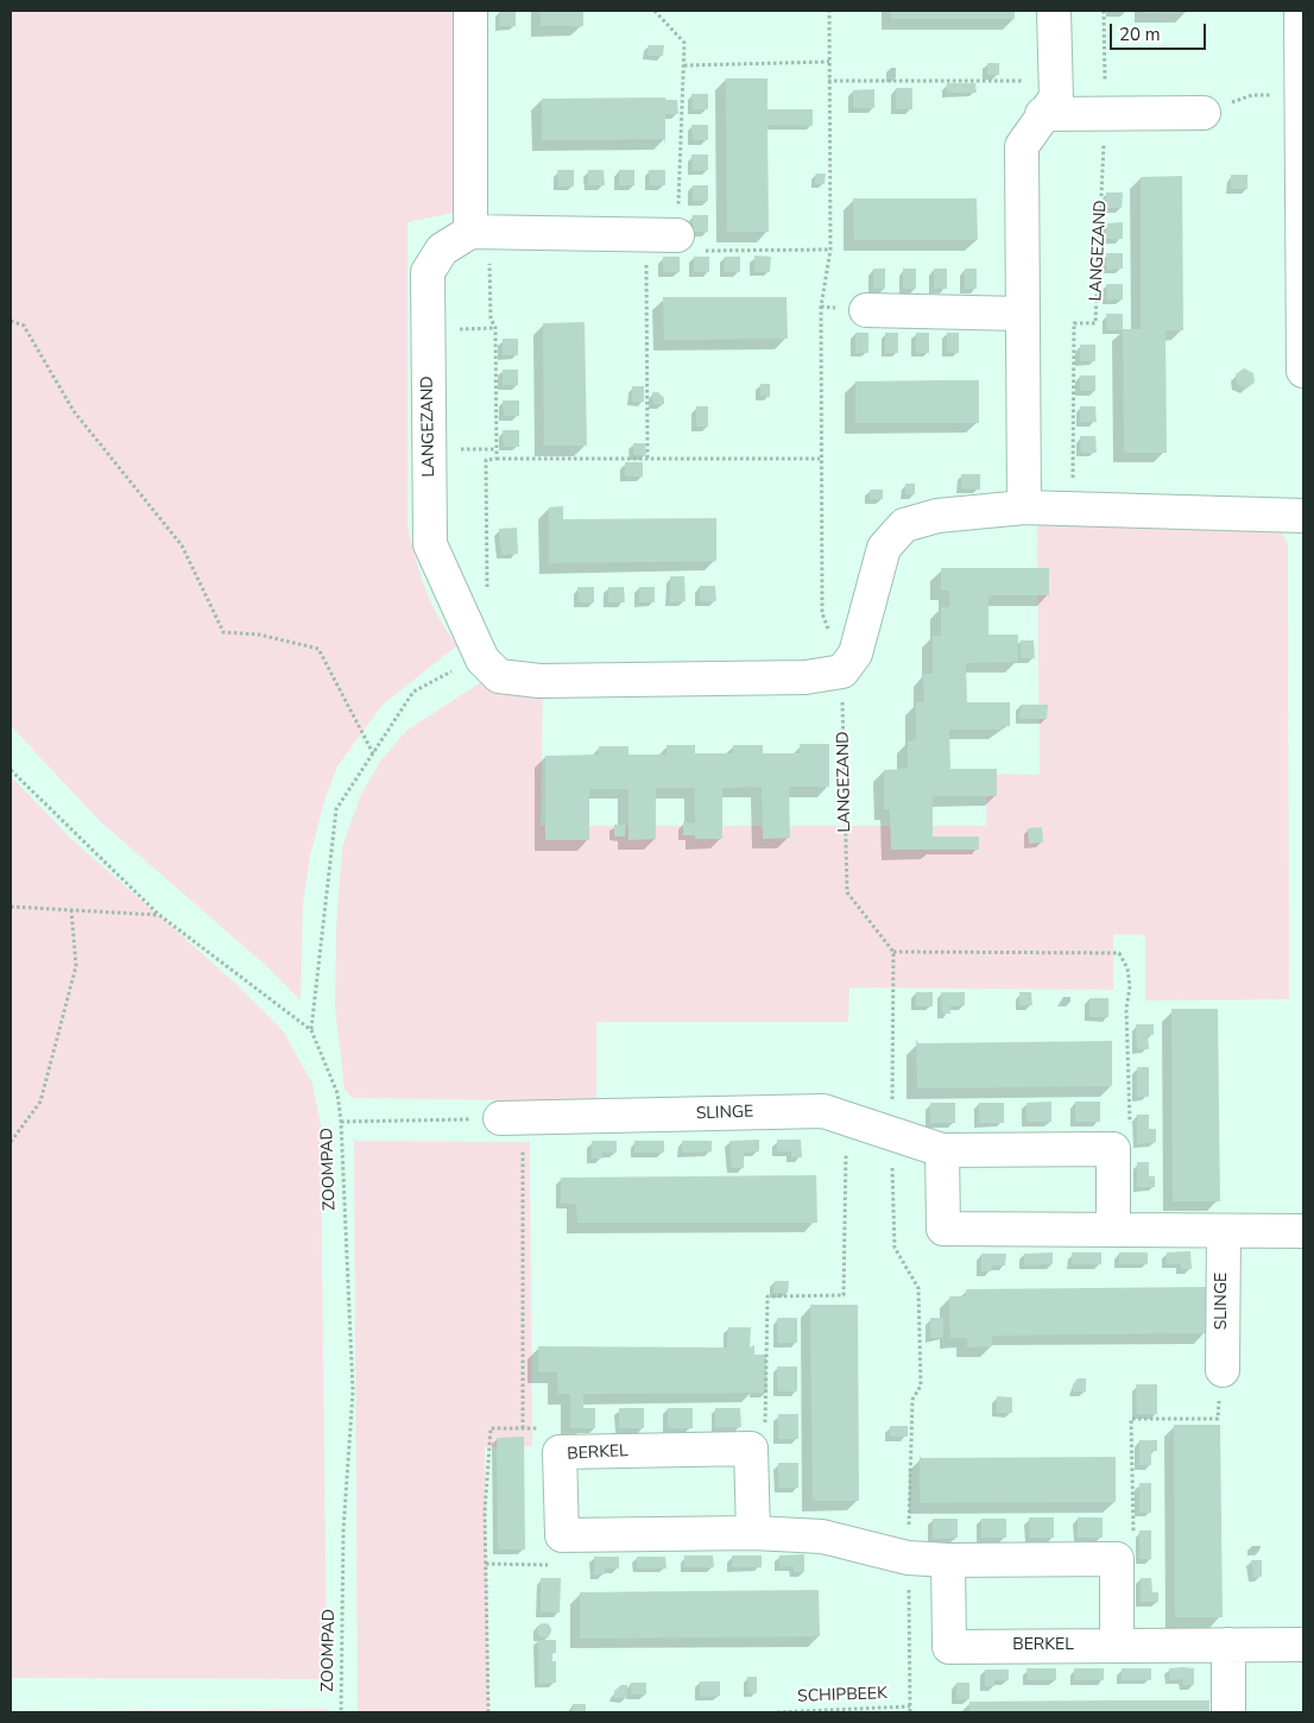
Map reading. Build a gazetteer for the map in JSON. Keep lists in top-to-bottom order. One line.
{"streets":{"street":["LANGEZAND","SLINGE","BERKEL"],"path":["ZOOMPAD","SCHIPBEEK"]},"scale_bar":"20 m"}
